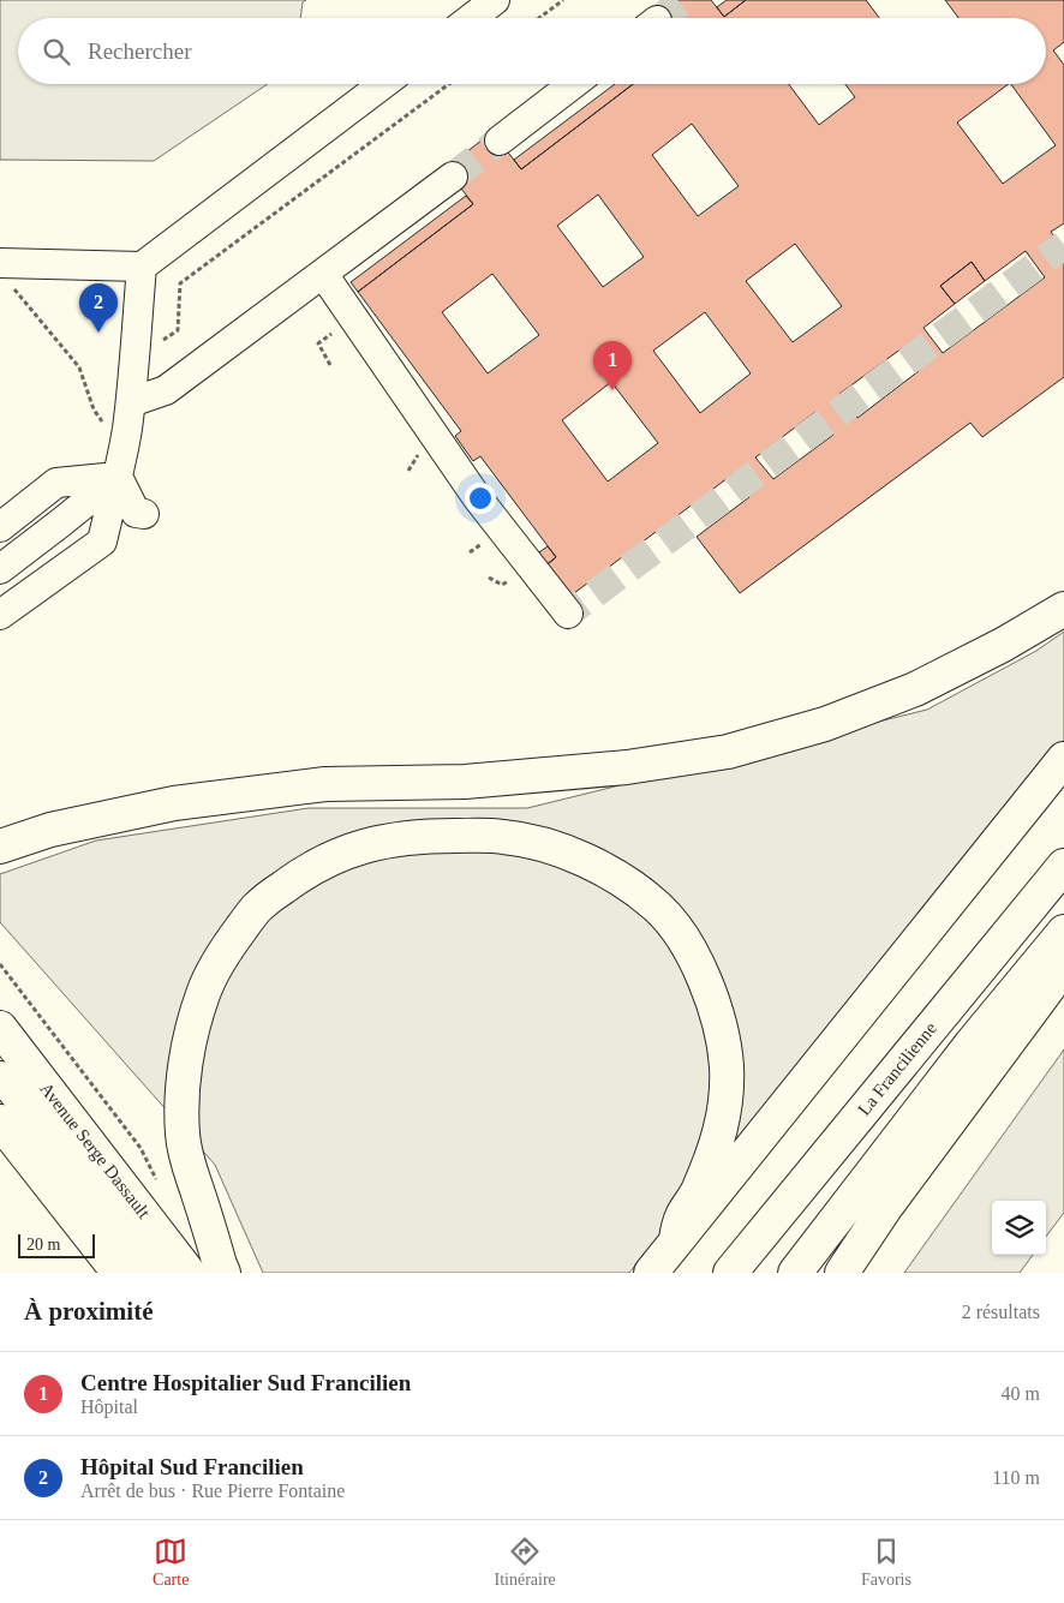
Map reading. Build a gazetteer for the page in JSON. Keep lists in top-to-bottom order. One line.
{"streets":{"main road":["La Francilienne","Avenue Serge Dassault"]},"scale_bar":"20 m","page":{"search":"Rechercher","pins":["2","1"],"scale":"20 m","heading":["À proximité","2 résultats"],"list":[{"mark":"1","name":"Centre Hospitalier Sud Francilien","note":"Hôpital","value":"40 m"},{"mark":"2","name":"Hôpital Sud Francilien","note":"Arrêt de bus · Rue Pierre Fontaine","value":"110 m"}],"nav":["Carte","Itinéraire","Favoris"]}}
